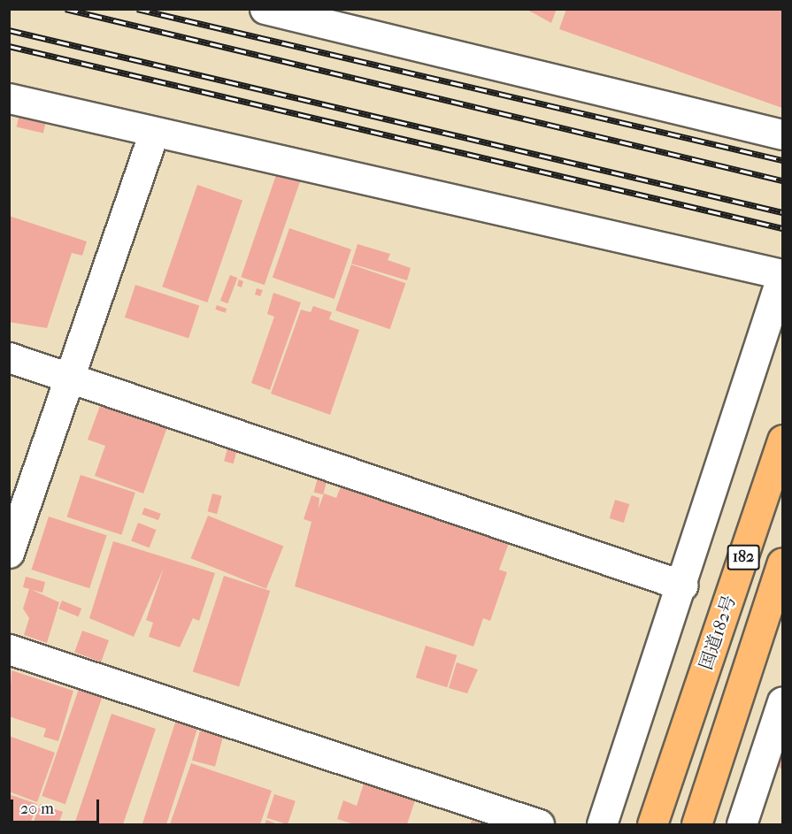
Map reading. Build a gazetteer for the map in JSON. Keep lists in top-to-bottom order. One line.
{"streets":{"highway":["182","国道182号"]},"scale_bar":"20 m"}
